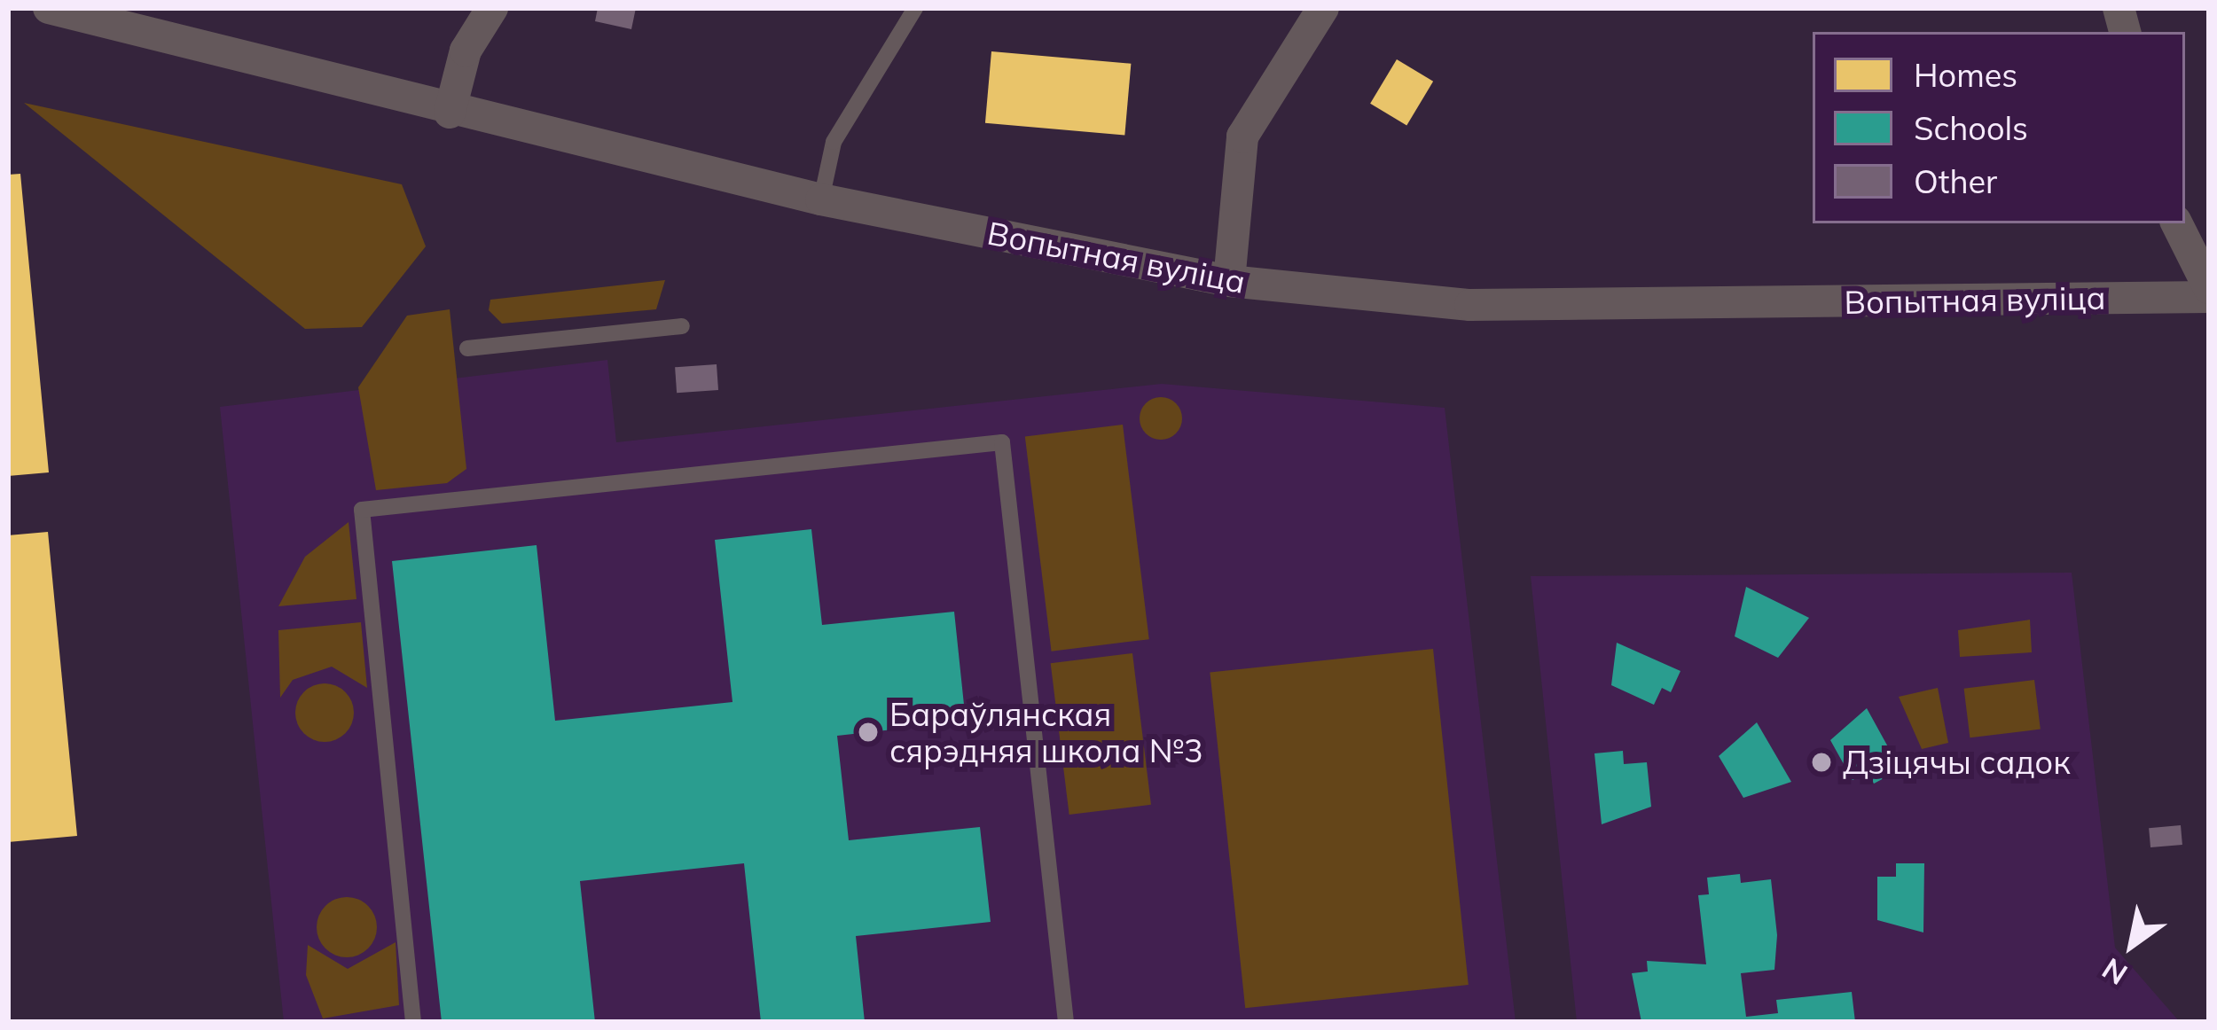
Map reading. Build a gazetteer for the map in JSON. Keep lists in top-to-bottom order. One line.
{"streets":{"street":["Вопытная вуліца"]},"places":["Бараўлянская сярэдняя школа №3","Дзіцячы садок"],"legend":["Homes","Schools","Other"],"north":"bottom left"}
